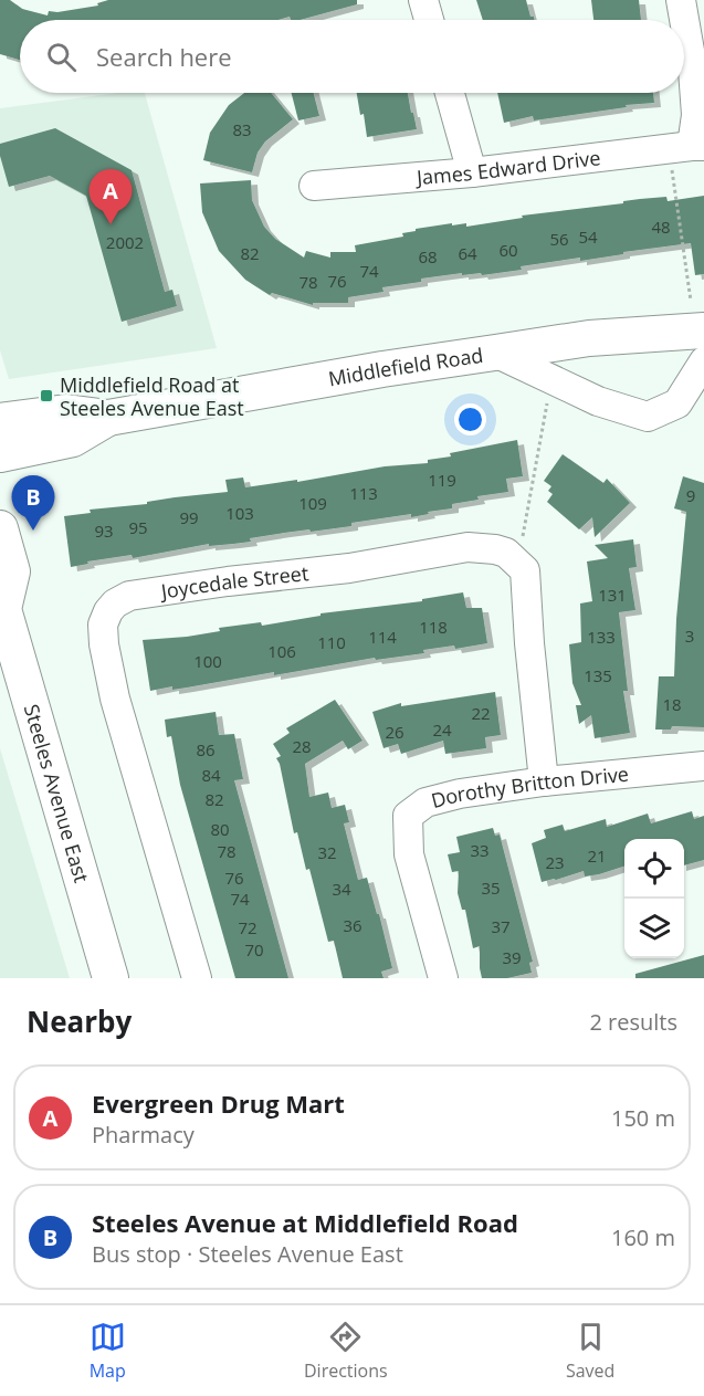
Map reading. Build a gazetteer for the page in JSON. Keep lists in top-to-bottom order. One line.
{"streets":{"main road":["Middlefield Road","Steeles Avenue East"],"street":["James Edward Drive","Joycedale Street","Dorothy Britton Drive"]},"places":{"transit":["Middlefield Road at Steeles Avenue East"]},"house_numbers":["83","48","54","56","2002","60","82","64","68","74","76","78","119","113","9","109","103","99","95","93","131","118","3","114","133","110","106","100","135","18","22","24","26","28","86","84","82","80","33","78","32","21","23","76","35","34","74","36","37","72","70","39"],"page":{"search":"Search here","pins":["A","B"],"heading":["Nearby","2 results"],"list":[{"mark":"A","name":"Evergreen Drug Mart","note":"Pharmacy","value":"150 m"},{"mark":"B","name":"Steeles Avenue at Middlefield Road","note":"Bus stop · Steeles Avenue East","value":"160 m"}],"nav":["Map","Directions","Saved"]}}
